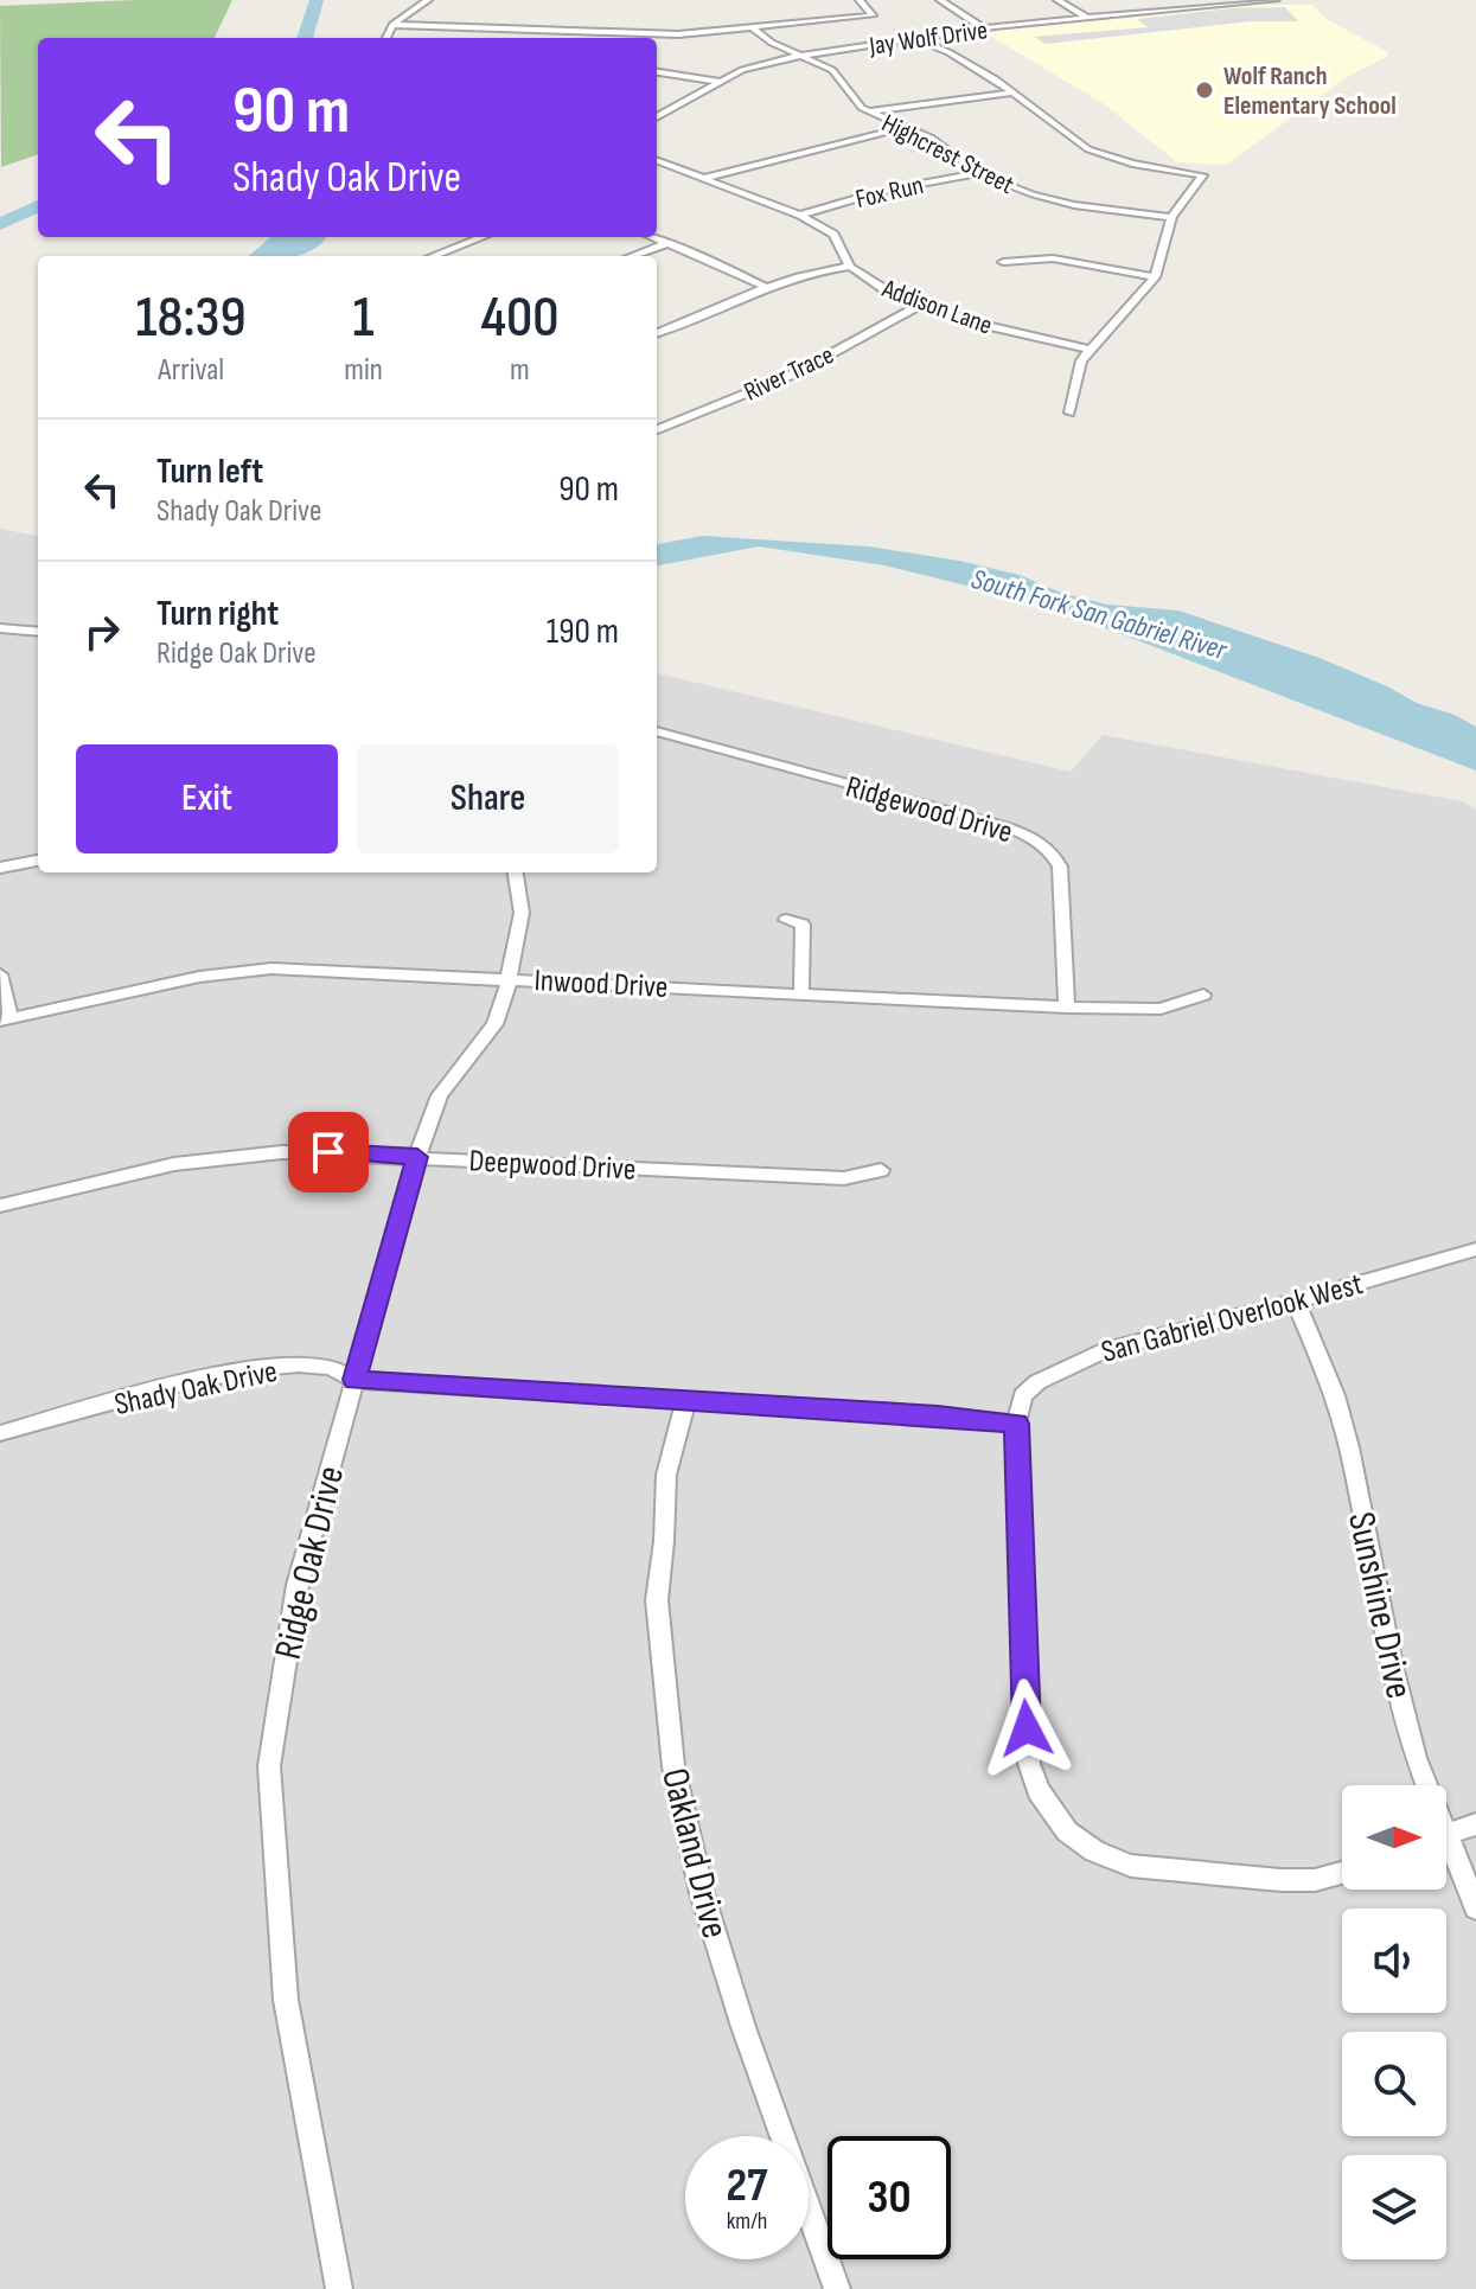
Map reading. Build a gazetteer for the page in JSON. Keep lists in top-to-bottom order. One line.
{"streets":{"street":["Jay Wolf Drive","Highcrest Street","Fox Run","Addison Lane","River Trace","Ridgewood Drive","Inwood Drive","Deepwood Drive","San Gabriel Overlook West","Shady Oak Drive","Ridge Oak Drive","Sunshine Drive","Oakland Drive"]},"crossings":[["Jay Wolf Drive","Highcrest Street"],["Highcrest Street","Fox Run"],["Fox Run","Addison Lane"],["Addison Lane","River Trace"],["Ridgewood Drive","Inwood Drive"],["Inwood Drive","Ridge Oak Drive"],["Deepwood Drive","Ridge Oak Drive"],["San Gabriel Overlook West","Shady Oak Drive"],["San Gabriel Overlook West","Sunshine Drive"],["Shady Oak Drive","Ridge Oak Drive"],["Shady Oak Drive","Oakland Drive"]],"water":["South Fork San Gabriel River"],"places":["Wolf Ranch Elementary School"],"north":"right","page":{"turn":["90 m","Shady Oak Drive"],"eta":["18:39","Arrival","1","min","400","m"],"list":[{"name":"Turn left","note":"Shady Oak Drive","value":"90 m"},{"name":"Turn right","note":"Ridge Oak Drive","value":"190 m"}],"buttons":["Exit","Share"],"speed":"27 km/h","limit":"30"}}
